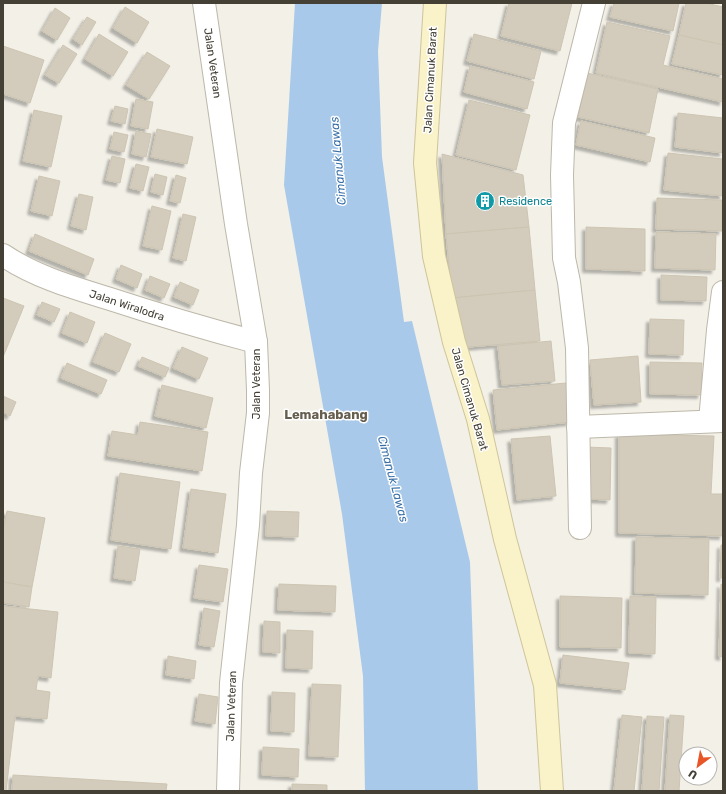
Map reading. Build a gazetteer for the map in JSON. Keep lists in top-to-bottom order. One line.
{"streets":{"street":["Jalan Veteran","Jalan Cimanuk Barat","Jalan Wiralodra"]},"crossings":[["Jalan Veteran","Jalan Wiralodra"]],"districts":["Lemahabang"],"water":["Cimanuk Lawas"],"places":{"building":["Residence"]},"north":"bottom left"}
